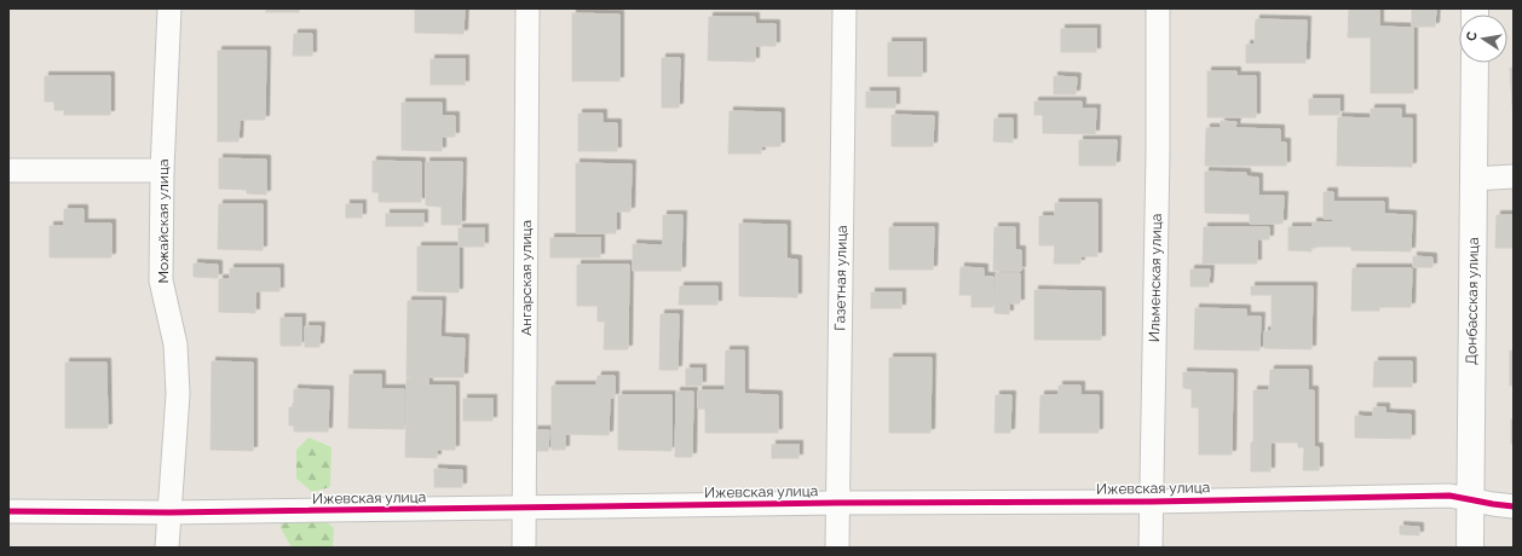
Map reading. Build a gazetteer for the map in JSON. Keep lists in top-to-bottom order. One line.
{"streets":{"street":["Можайская улица","Ангарская улица","Газетная улица","Ильменская улица","Донбасская улица","Ижевская улица"]},"crossings":[["Можайская улица","Ижевская улица"],["Ангарская улица","Ижевская улица"],["Газетная улица","Ижевская улица"],["Ильменская улица","Ижевская улица"],["Донбасская улица","Ижевская улица"]],"north":"left"}
